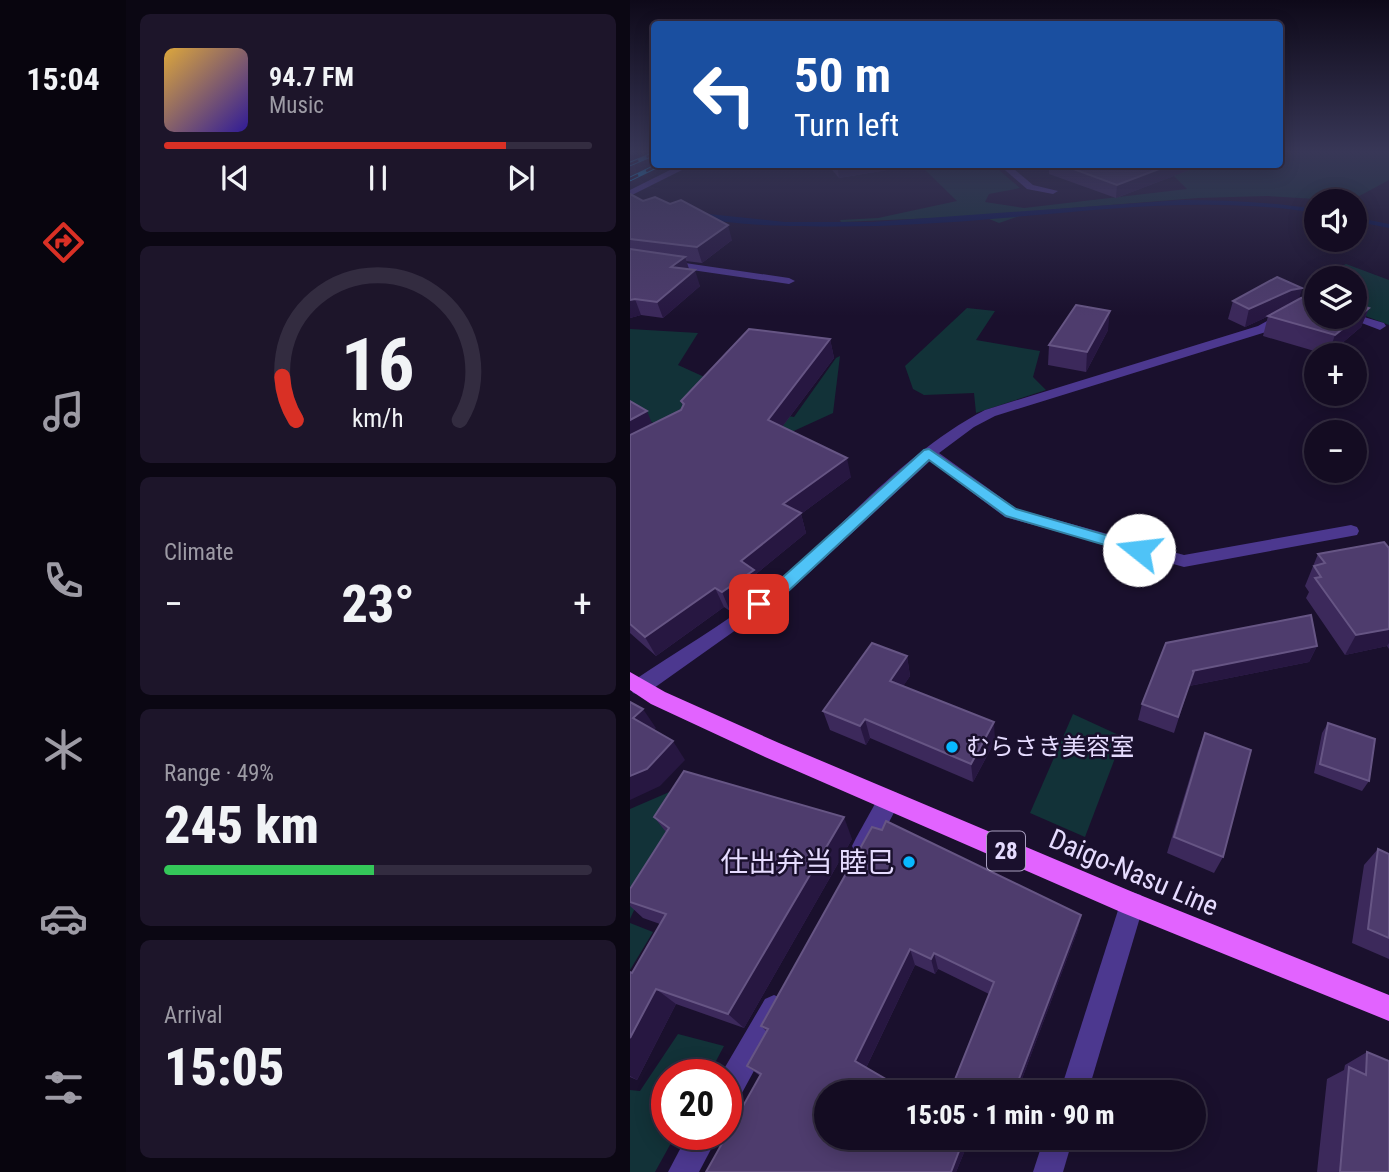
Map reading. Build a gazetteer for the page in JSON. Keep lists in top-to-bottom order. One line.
{"streets":{"main road":["28","Daigo-Nasu Line"]},"places":["むらさき美容室","仕出弁当 睦巳"],"page":{"tabs":"15:04","turn":["50 m","Turn left"],"song":["94.7 FM","Music"],"map_buttons":["+","−"],"tile":["Climate",["Range · 49%","245 km"],["Arrival","15:05"]],"heat":["−","23°","+"],"limit":"20","trip":"15:05 · 1 min · 90 m","gauge":["16","km/h"]}}
